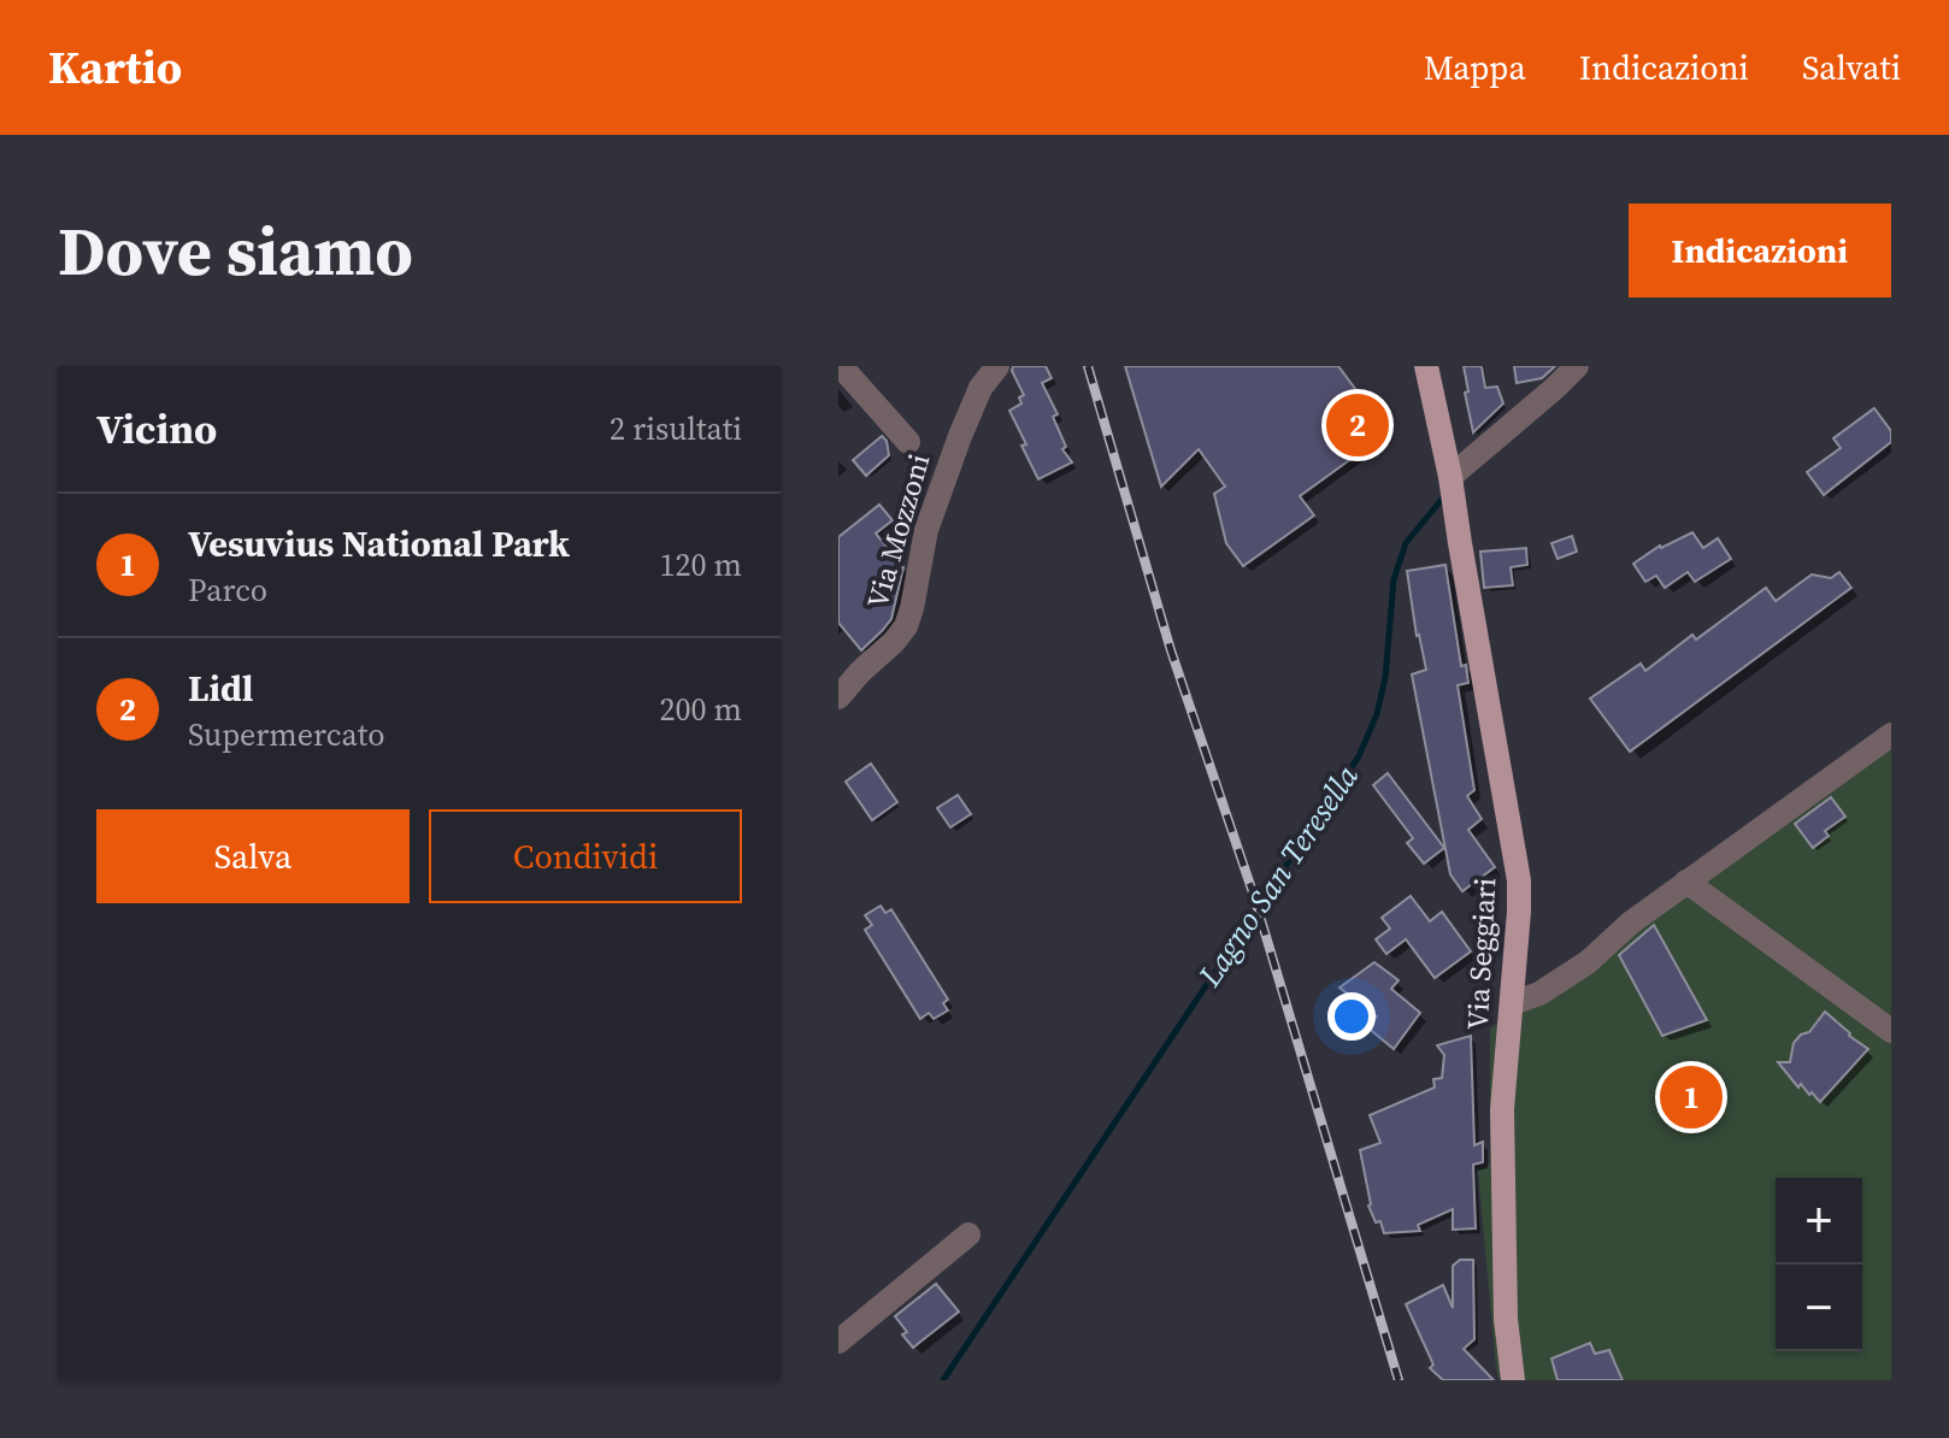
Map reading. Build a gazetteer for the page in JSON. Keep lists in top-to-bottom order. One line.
{"streets":{"main road":["Via Seggiari"],"street":["Via Mozzoni"]},"water":["Lagno San Teresella"],"page":{"header":"Kartio","nav":["Mappa","Indicazioni","Salvati"],"buttons":["Indicazioni",["Salva","Condividi"]],"title":"Dove siamo","heading":["Vicino","2 risultati"],"pins":["2","1"],"list":[{"mark":"1","name":"Vesuvius National Park","note":"Parco","value":"120 m"},{"mark":"2","name":"Lidl","note":"Supermercato","value":"200 m"}],"map_buttons":["+","−"]}}
